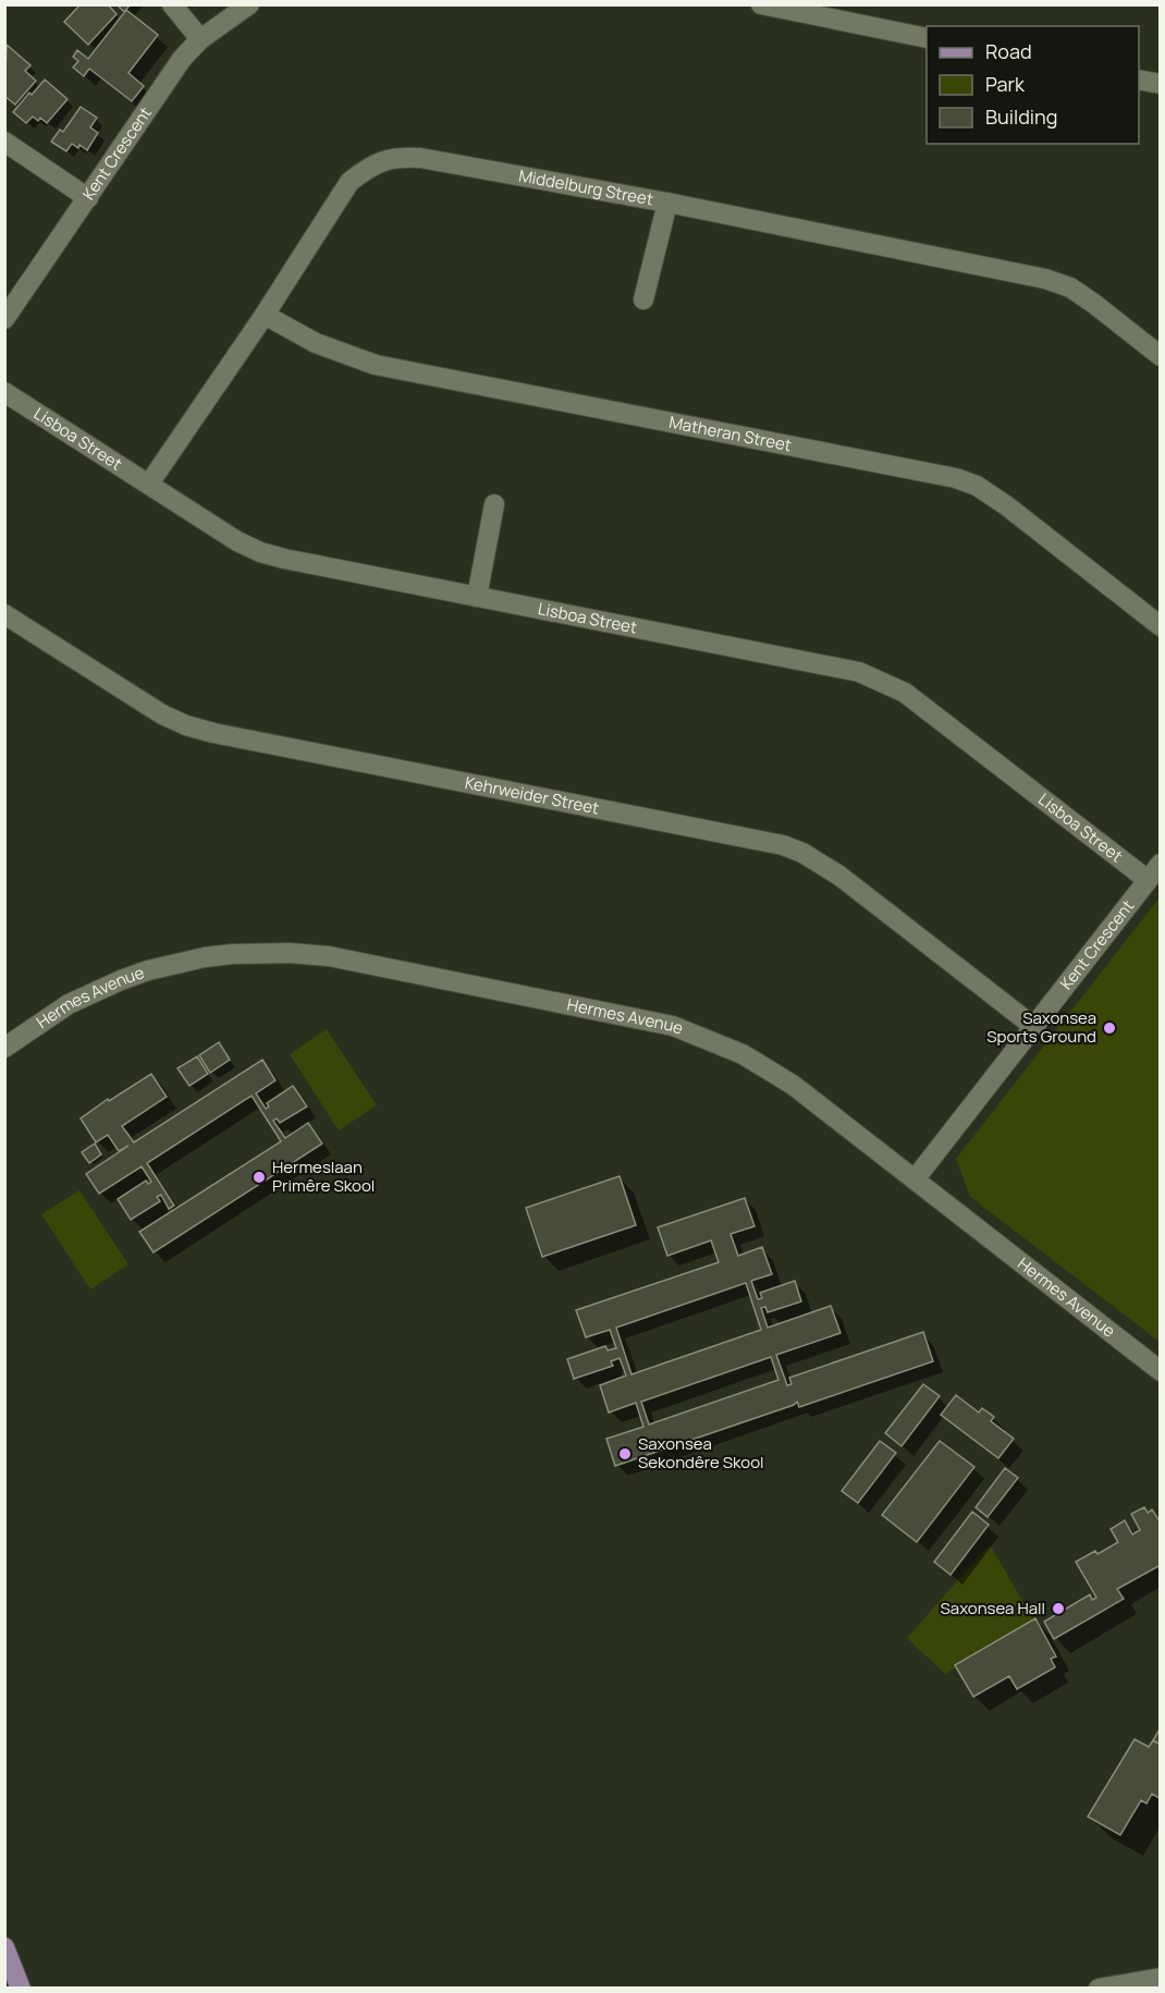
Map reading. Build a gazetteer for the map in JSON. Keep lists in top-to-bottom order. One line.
{"streets":{"street":["Kent Crescent","Middelburg Street","Matheran Street","Lisboa Street","Kehrweider Street","Hermes Avenue"]},"crossings":[["Kent Crescent","Lisboa Street"],["Kent Crescent","Kehrweider Street"],["Kent Crescent","Hermes Avenue"],["Middelburg Street","Matheran Street"],["Middelburg Street","Lisboa Street"]],"places":["Saxonsea Sports Ground","Hermeslaan Primêre Skool","Saxonsea Sekondêre Skool","Saxonsea Hall"],"legend":["Road","Park","Building"]}
